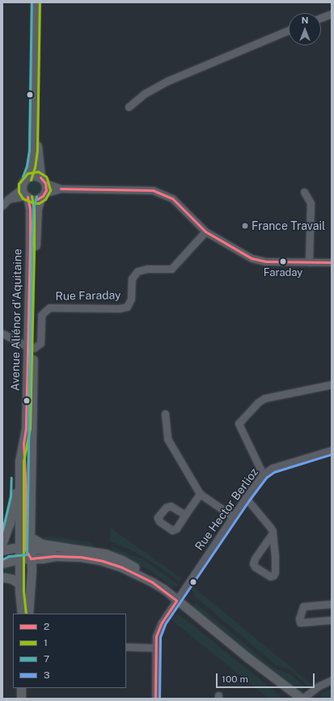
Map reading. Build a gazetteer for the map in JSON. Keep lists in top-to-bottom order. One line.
{"streets":{"main road":["Avenue Aliénor d'Aquitaine"],"street":["Rue Faraday","Rue Hector Berlioz"]},"crossings":[["Rue Faraday","Avenue Aliénor d'Aquitaine"]],"places":["France Travail","Faraday"],"lines":["transit line 1","transit line 7","transit line 2","transit line 3"],"legend":["2","1","7","3"],"scale_bar":"100 m","north":"top"}
